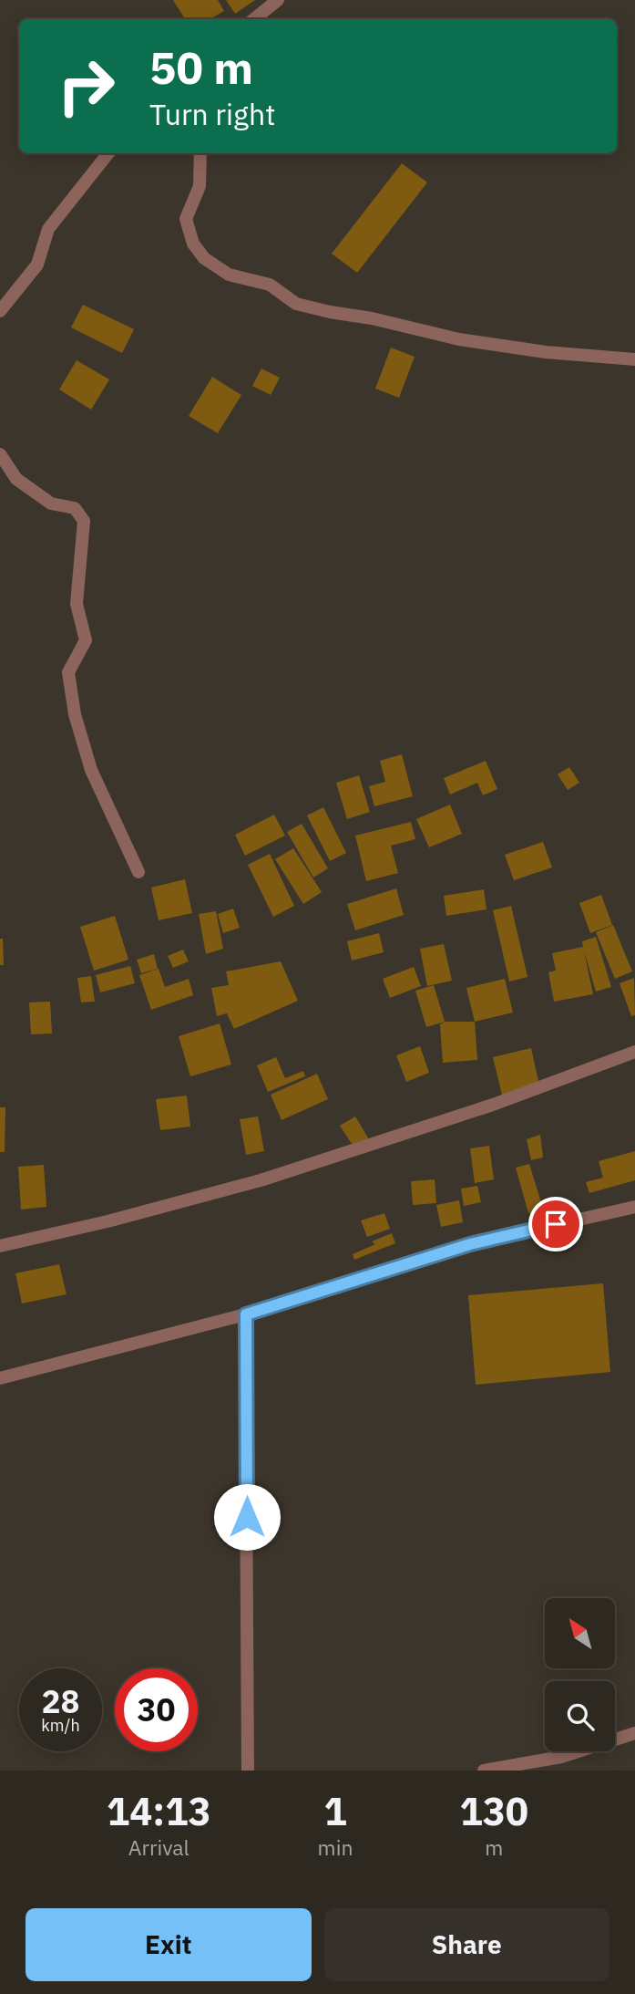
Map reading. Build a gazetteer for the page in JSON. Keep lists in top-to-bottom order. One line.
{"north":"top left","page":{"turn":["50 m","Turn right"],"speed":"28 km/h","limit":"30","eta":["14:13","Arrival","1","min","130","m"],"buttons":["Exit","Share"]}}
